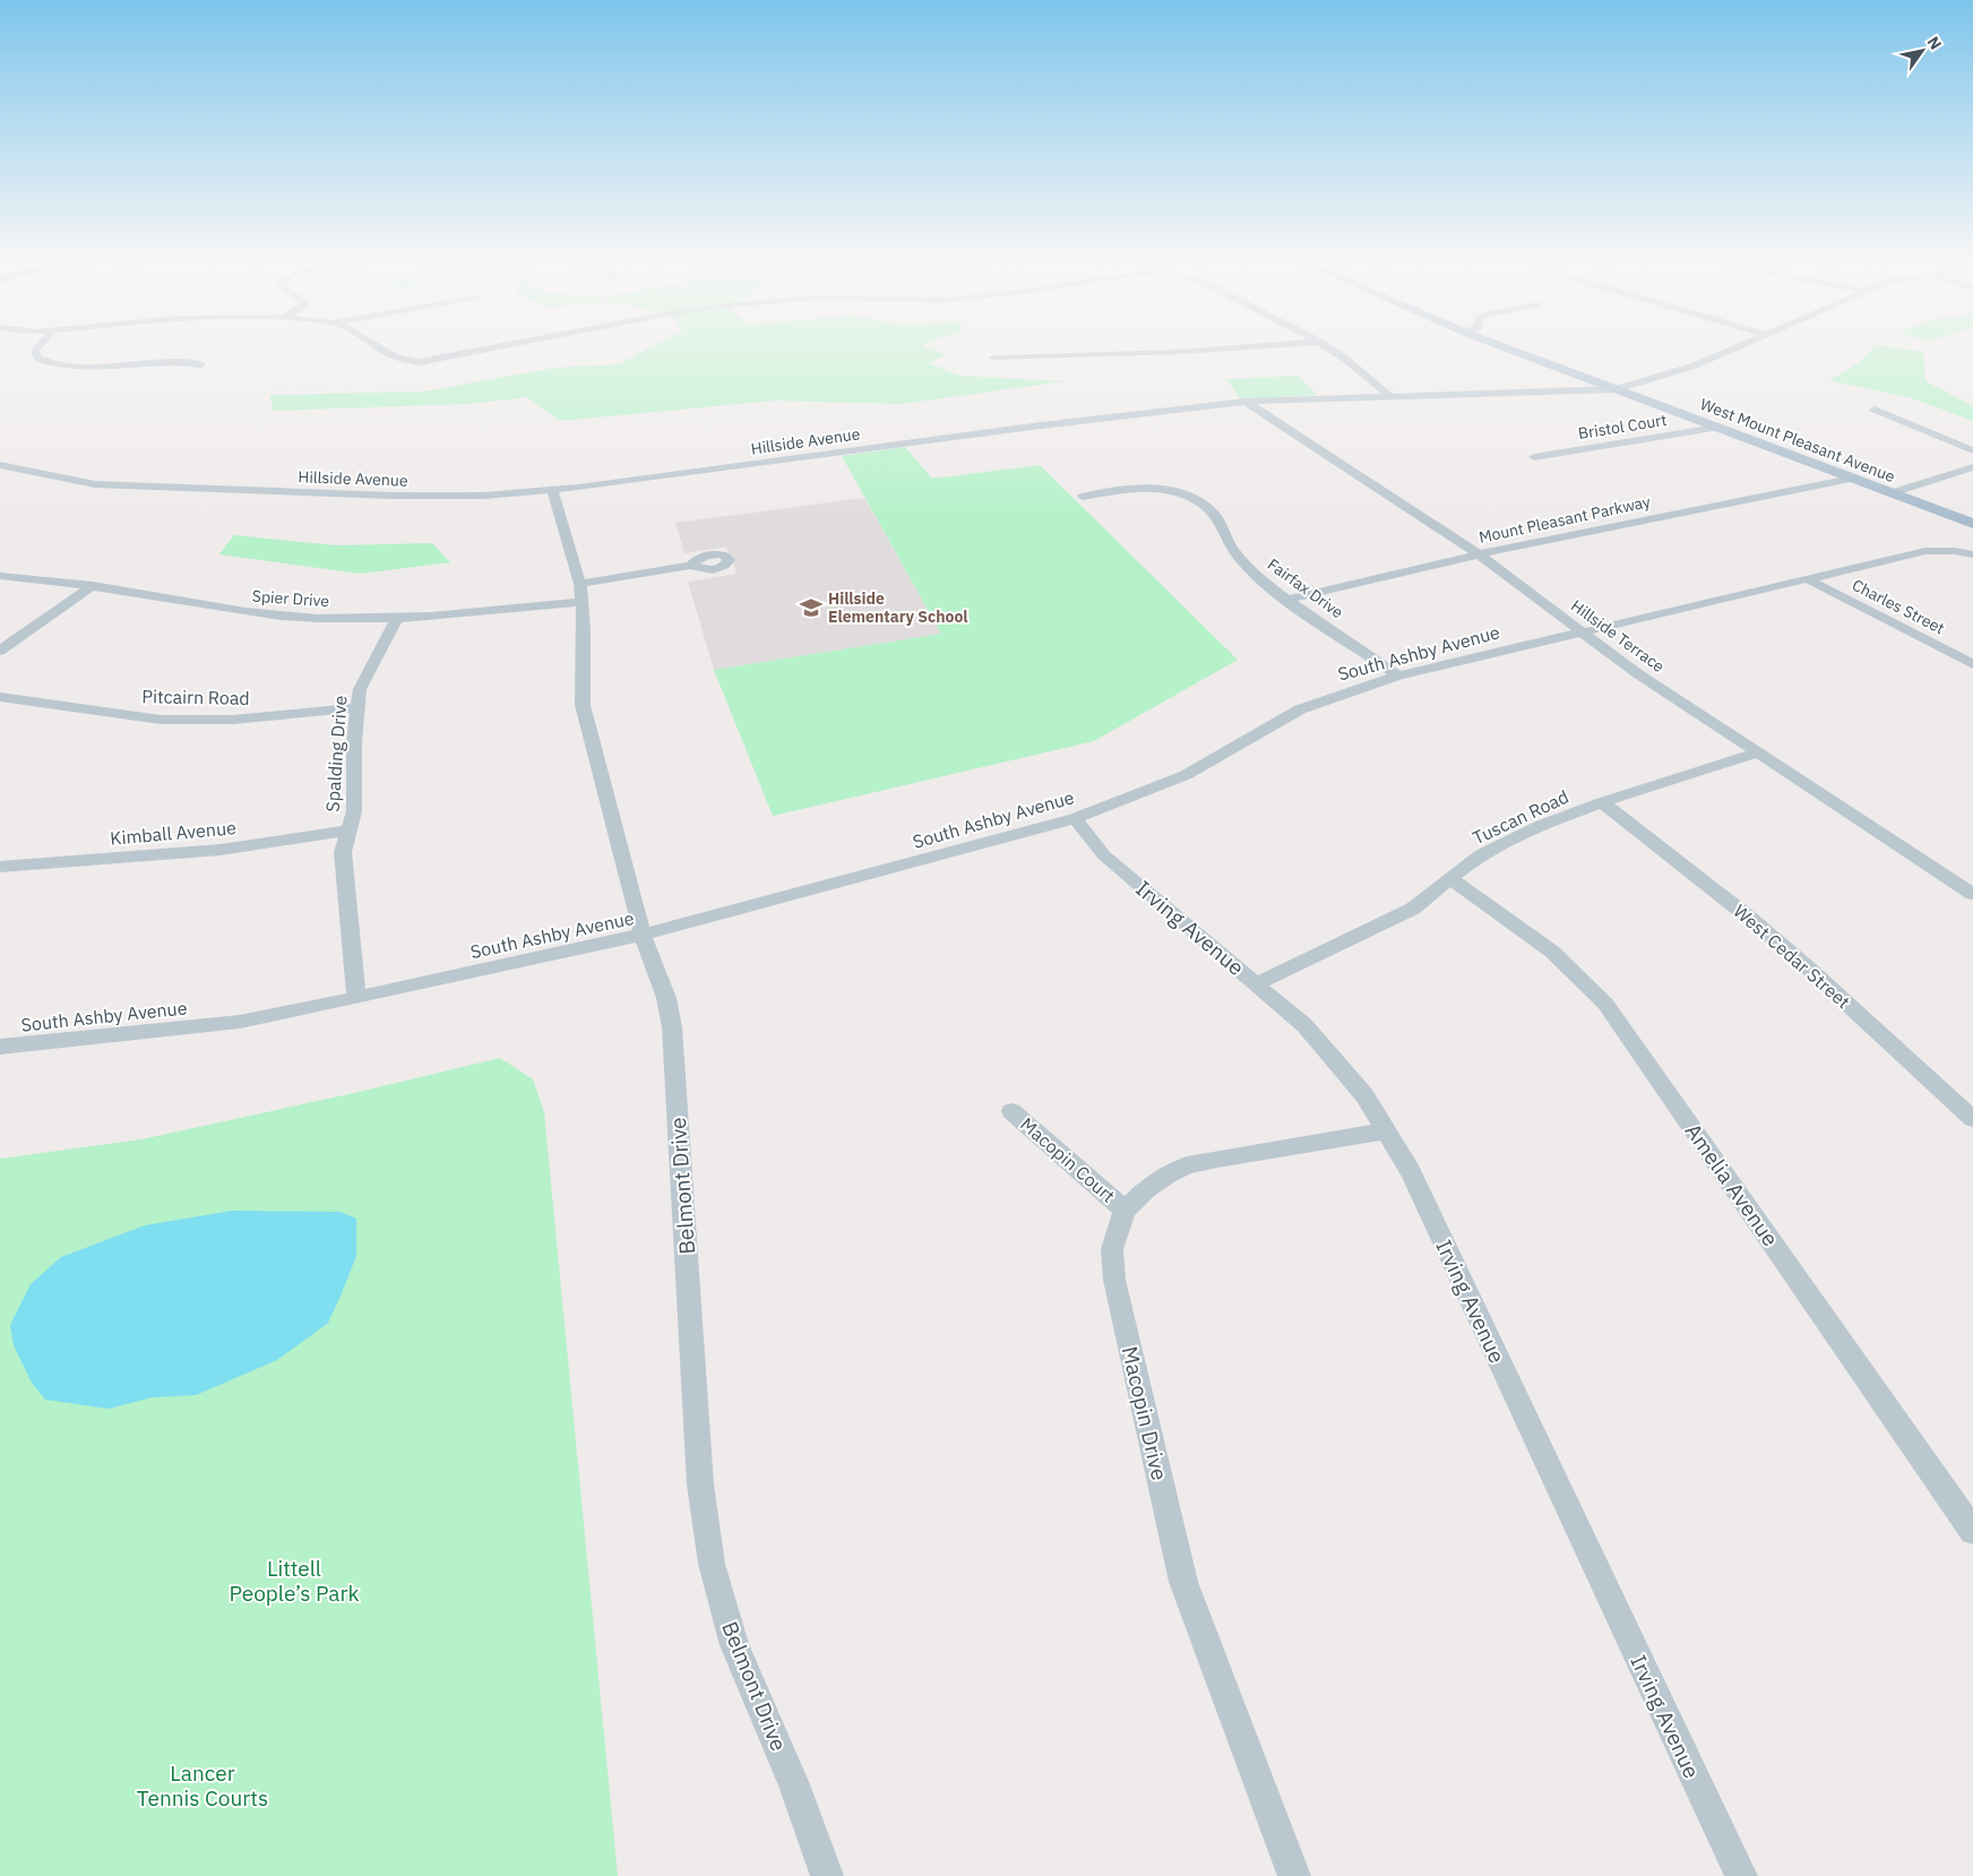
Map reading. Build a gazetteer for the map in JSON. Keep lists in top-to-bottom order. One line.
{"streets":{"main road":["West Mount Pleasant Avenue"],"street":["Bristol Court","Hillside Avenue","Mount Pleasant Parkway","Fairfax Drive","Spier Drive","Charles Street","Hillside Terrace","South Ashby Avenue","Pitcairn Road","Spalding Drive","Tuscan Road","Kimball Avenue","Irving Avenue","West Cedar Street","Macopin Court","Amelia Avenue","Belmont Drive","Macopin Drive"]},"crossings":[["Bristol Court","West Mount Pleasant Avenue"],["West Mount Pleasant Avenue","Hillside Avenue"],["West Mount Pleasant Avenue","Mount Pleasant Parkway"],["Hillside Avenue","Hillside Terrace"],["Hillside Avenue","Belmont Drive"],["Mount Pleasant Parkway","Fairfax Drive"],["Mount Pleasant Parkway","Hillside Terrace"],["Fairfax Drive","South Ashby Avenue"],["Spier Drive","Spalding Drive"],["Spier Drive","Belmont Drive"],["Charles Street","South Ashby Avenue"],["Hillside Terrace","South Ashby Avenue"],["Hillside Terrace","Tuscan Road"],["South Ashby Avenue","Spalding Drive"],["South Ashby Avenue","Irving Avenue"],["South Ashby Avenue","Belmont Drive"],["Pitcairn Road","Spalding Drive"],["Spalding Drive","Kimball Avenue"],["Tuscan Road","Irving Avenue"],["Tuscan Road","West Cedar Street"],["Tuscan Road","Amelia Avenue"],["Irving Avenue","Macopin Drive"],["Macopin Court","Macopin Drive"]],"parks":["Littell People’s Park","Lancer Tennis Courts"],"places":{"school or university":["Hillside Elementary School"]},"north":"top right"}
